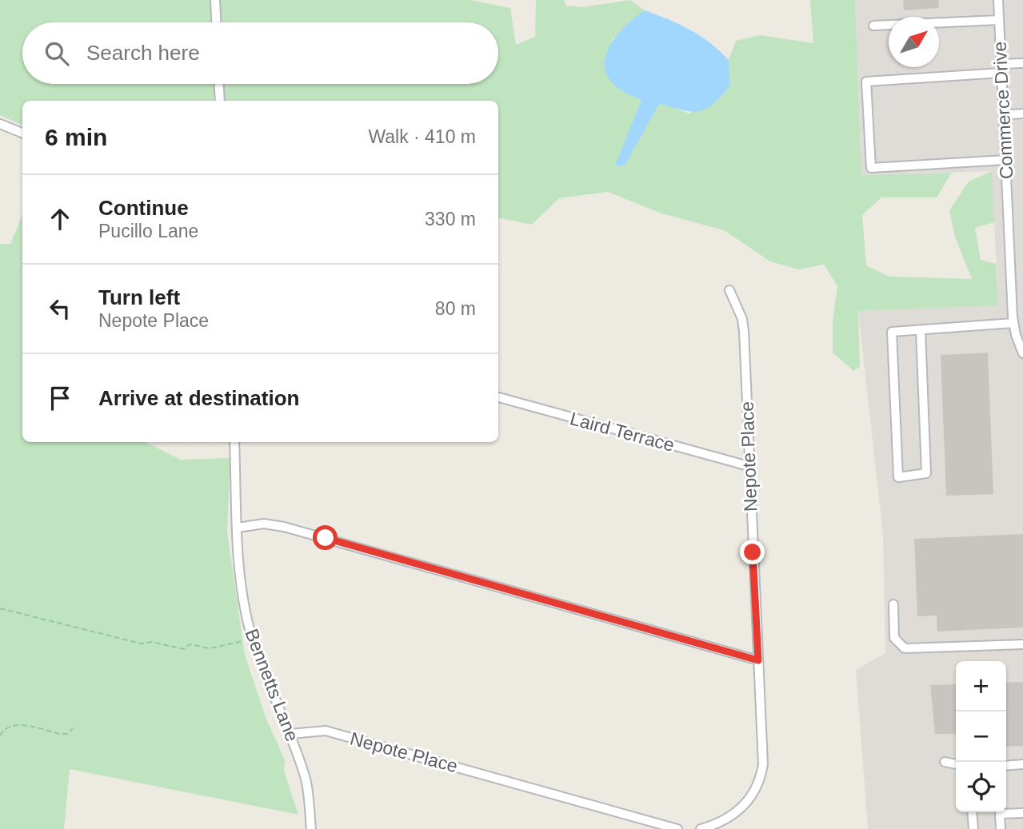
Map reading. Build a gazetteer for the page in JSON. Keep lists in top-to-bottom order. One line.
{"streets":{"street":["Commerce Drive","Laird Terrace","Nepote Place","Bennetts Lane"]},"crossings":[["Laird Terrace","Nepote Place"],["Nepote Place","Bennetts Lane"]],"north":"top right","page":{"search":"Search here","heading":["6 min","Walk · 410 m"],"list":[["Continue","Pucillo Lane","330 m"],["Turn left","Nepote Place","80 m"],"Arrive at destination"],"map_buttons":["+","−"]}}
